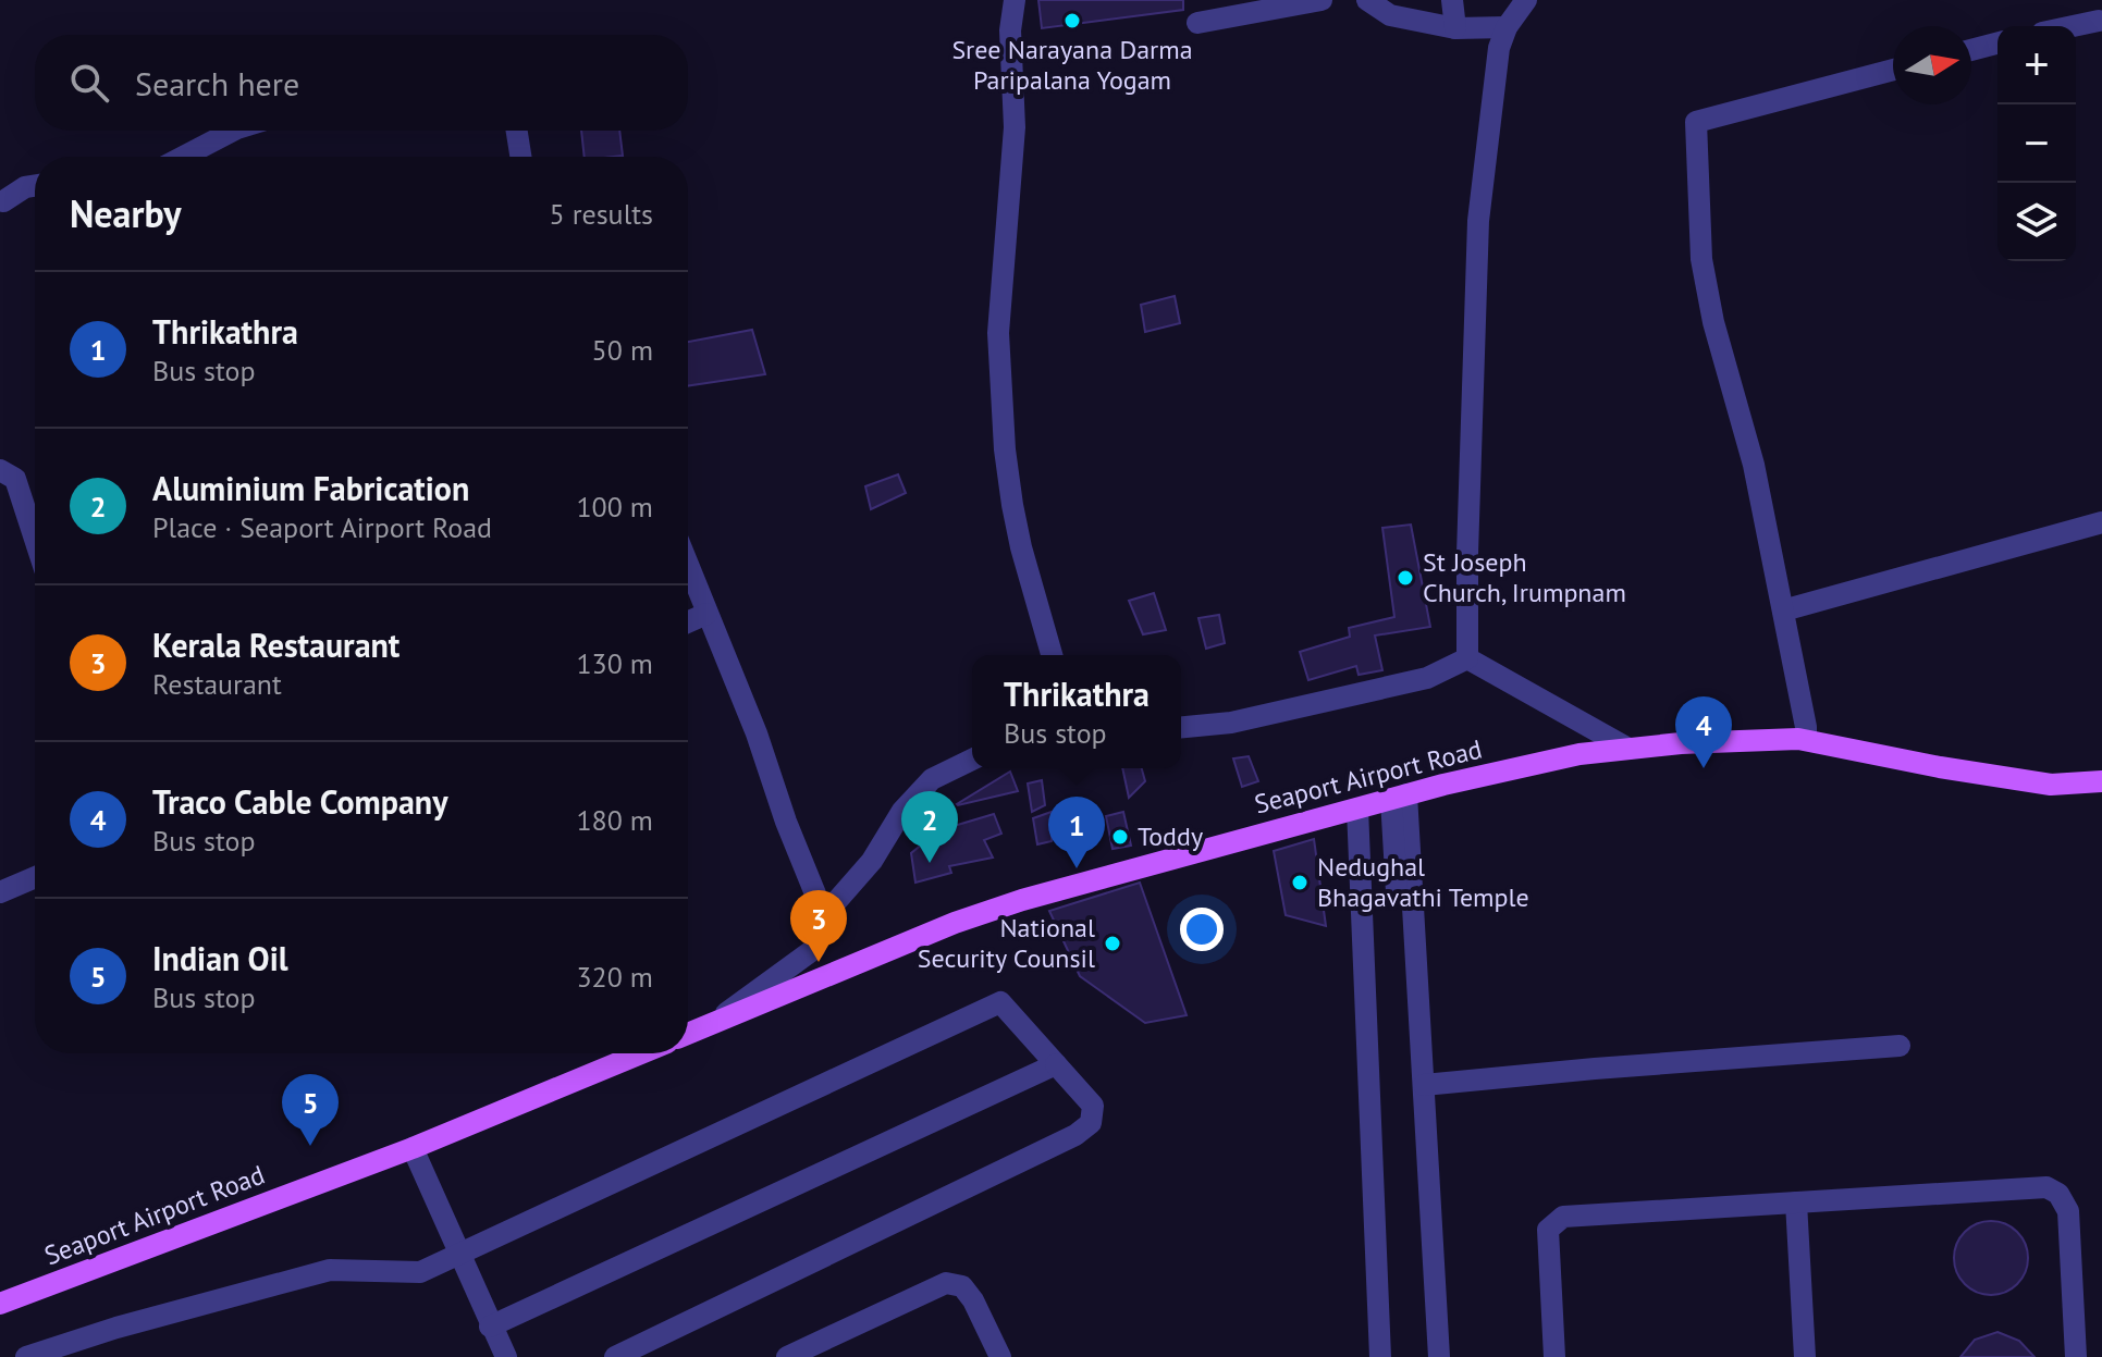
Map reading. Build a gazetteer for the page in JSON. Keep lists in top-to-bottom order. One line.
{"streets":{"main road":["Seaport Airport Road"]},"places":["Sree Narayana Darma Paripalana Yogam","St Joseph Church, Irumpnam","Toddy","Nedughal Bhagavathi Temple","National Security Counsil"],"north":"right","page":{"map_buttons":["+","−"],"search":"Search here","heading":["Nearby","5 results"],"list":[{"mark":"1","name":"Thrikathra","note":"Bus stop","value":"50 m"},{"mark":"2","name":"Aluminium Fabrication","note":"Place · Seaport Airport Road","value":"100 m"},{"mark":"3","name":"Kerala Restaurant","note":"Restaurant","value":"130 m"},{"mark":"4","name":"Traco Cable Company","note":"Bus stop","value":"180 m"},{"mark":"5","name":"Indian Oil","note":"Bus stop","value":"320 m"}],"popup":["Thrikathra","Bus stop"],"pins":["4","2","1","3","5"]}}
